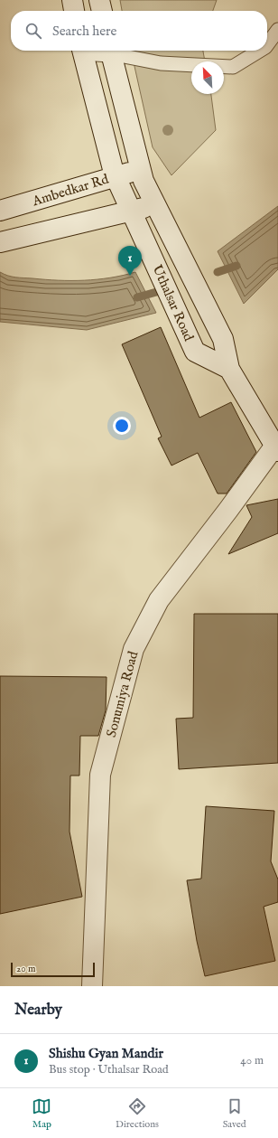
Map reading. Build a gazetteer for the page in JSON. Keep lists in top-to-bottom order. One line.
{"streets":{"street":["Ambedkar Rd","Uthalsar Road","Sonumiya Road"]},"crossings":[["Ambedkar Rd","Uthalsar Road"]],"scale_bar":"20 m","north":"top left","page":{"search":"Search here","pins":"1","scale":"20 m","heading":"Nearby","list":[{"mark":"1","name":"Shishu Gyan Mandir","note":"Bus stop · Uthalsar Road","value":"40 m"}],"nav":["Map","Directions","Saved"]}}
